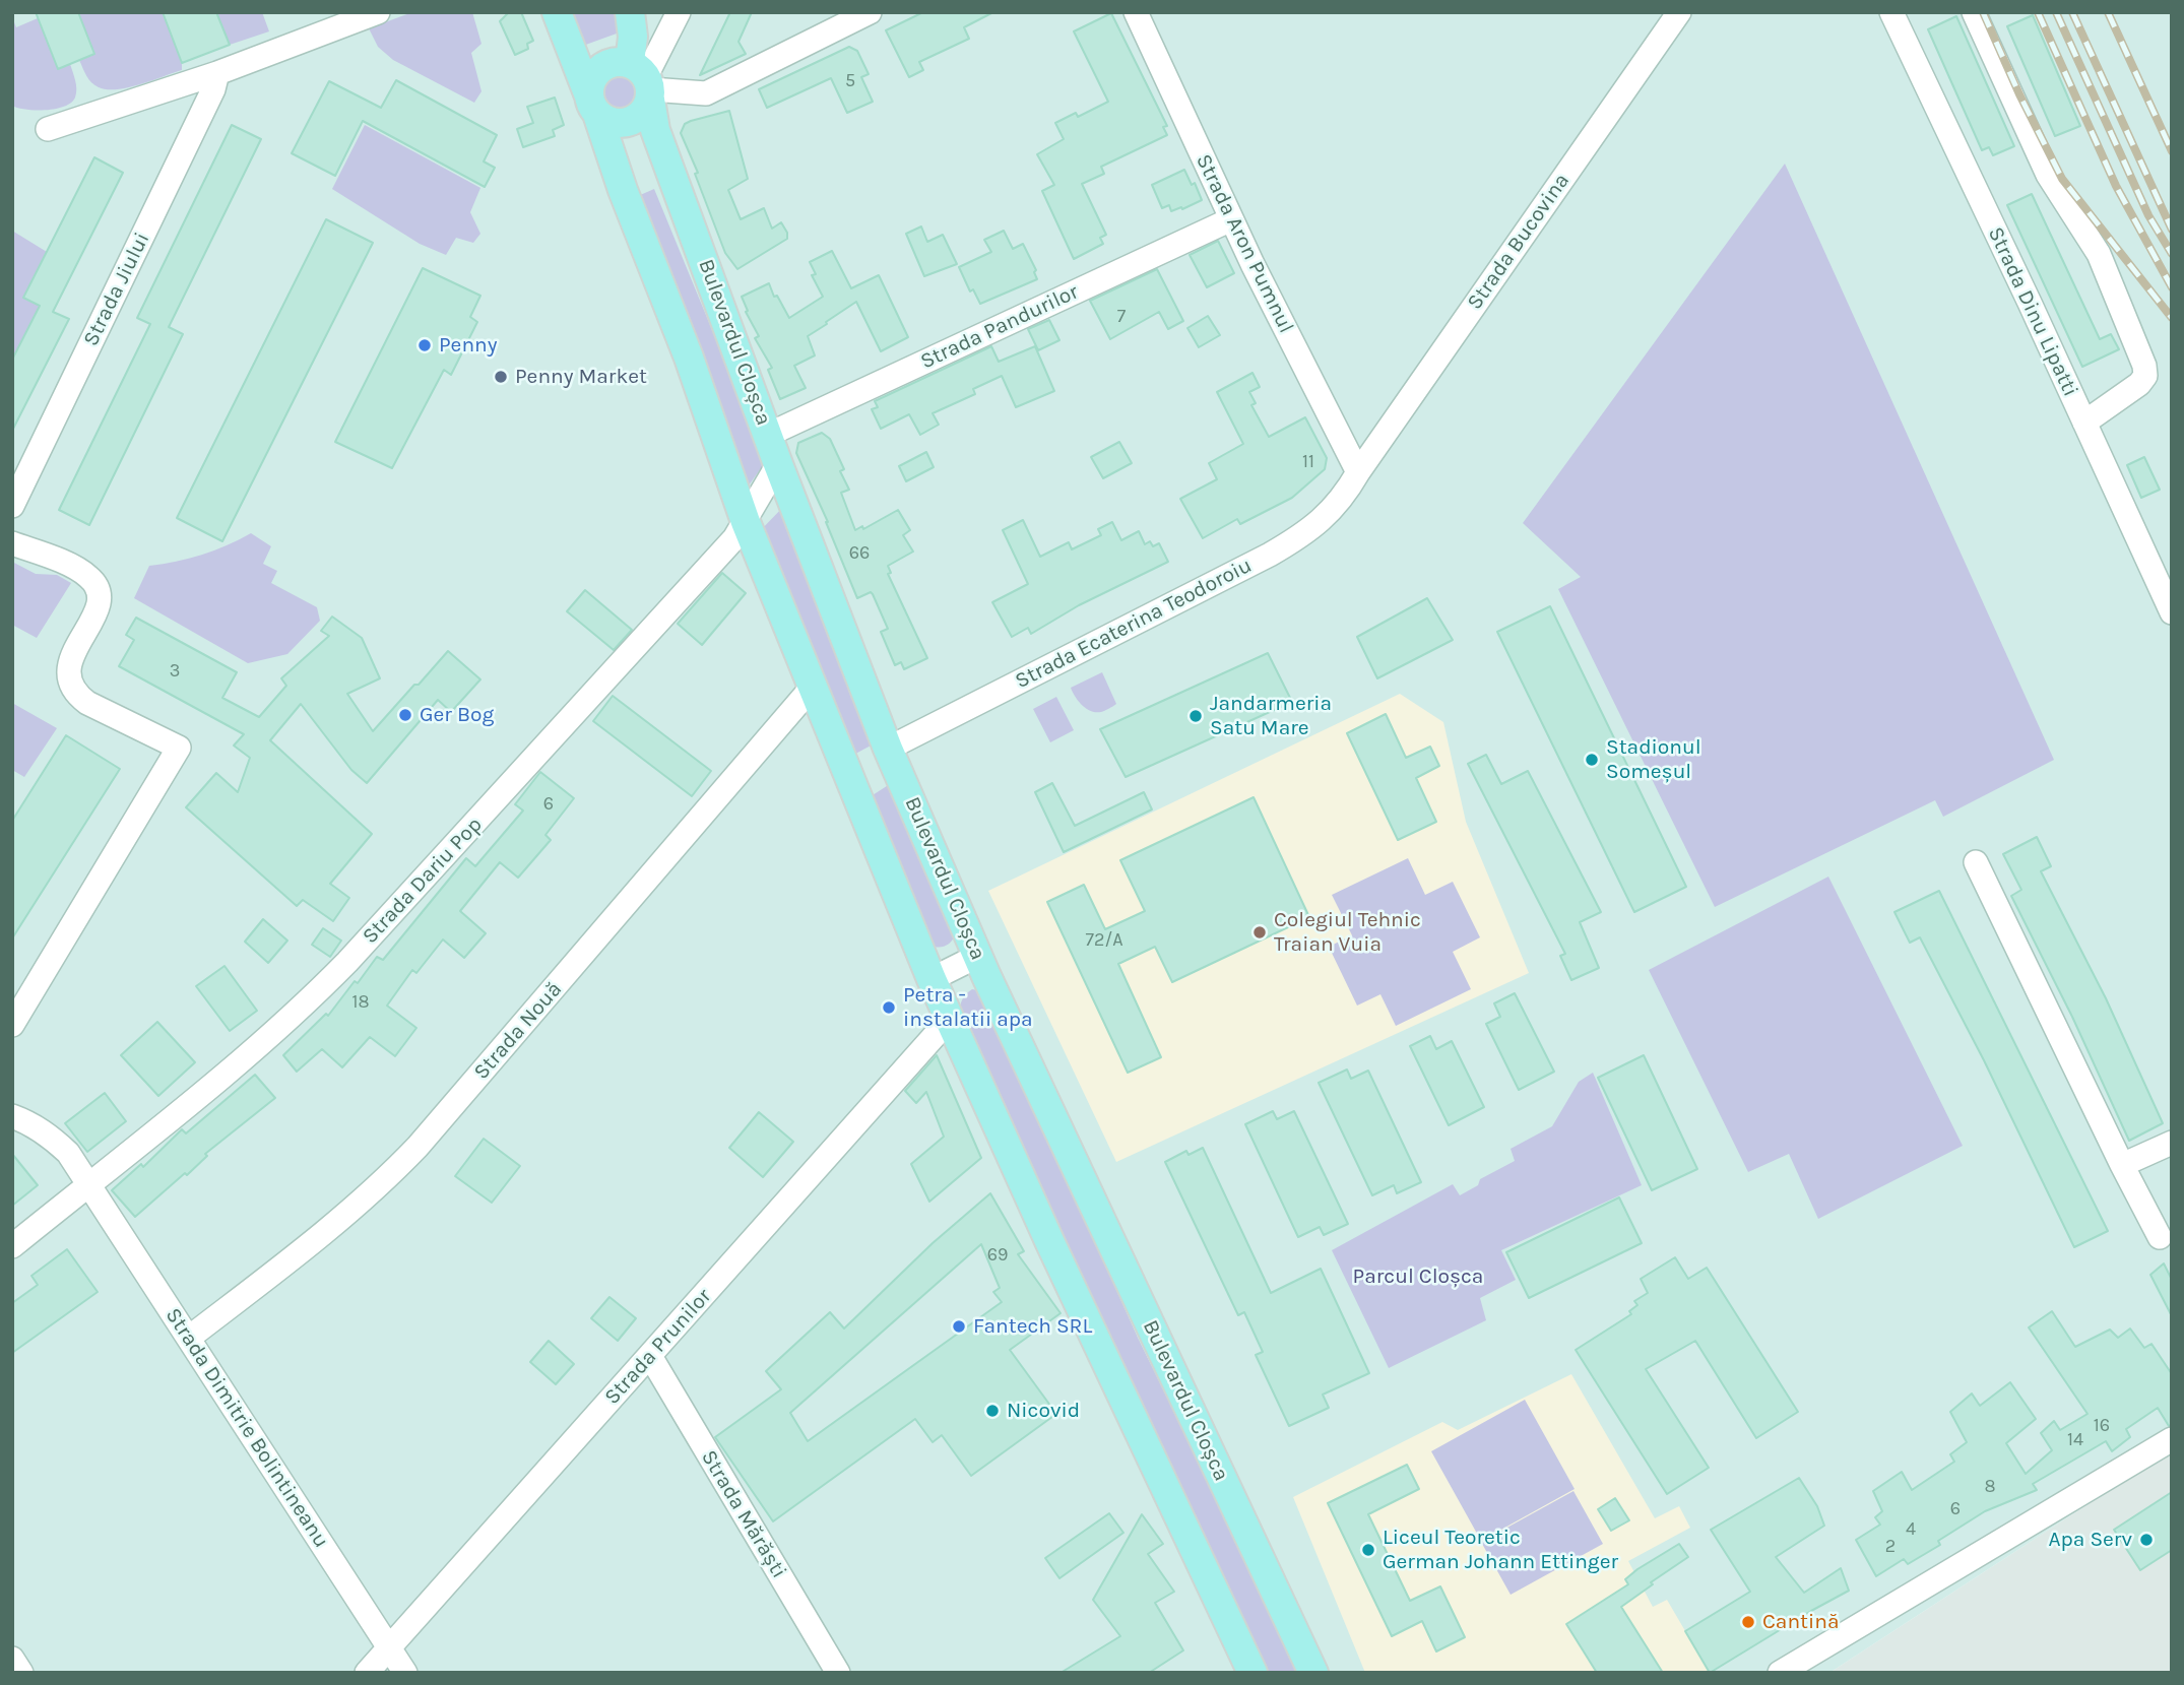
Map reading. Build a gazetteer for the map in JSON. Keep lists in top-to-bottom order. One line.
{"streets":{"main road":["Bulevardul Cloșca"],"street":["Strada Bucovina","Strada Aron Pumnul","Strada Jiului","Strada Dinu Lipatti","Strada Pandurilor","Strada Ecaterina Teodoroiu","Strada Dariu Pop","Strada Nouă","Strada Prunilor","Strada Dimitrie Bolintineanu","Strada Mărăști"]},"crossings":[["Strada Bucovina","Strada Aron Pumnul"],["Strada Bucovina","Strada Ecaterina Teodoroiu"],["Strada Aron Pumnul","Strada Pandurilor"],["Strada Aron Pumnul","Strada Ecaterina Teodoroiu"],["Strada Pandurilor","Bulevardul Cloșca"],["Bulevardul Cloșca","Strada Ecaterina Teodoroiu"],["Bulevardul Cloșca","Strada Dariu Pop"],["Strada Dariu Pop","Strada Dimitrie Bolintineanu"],["Strada Nouă","Strada Dimitrie Bolintineanu"],["Strada Prunilor","Strada Dimitrie Bolintineanu"],["Strada Prunilor","Strada Mărăști"]],"parks":["Parcul Cloșca"],"places":["Penny","Penny Market","Ger Bog","Jandarmeria Satu Mare","Stadionul Someșul","Colegiul Tehnic Traian Vuia","Petra - instalatii apa","Fantech SRL","Nicovid","Apa Serv","Liceul Teoretic German Johann Ettinger","Cantină"],"house_numbers":["5","7","11","66","3","6","72/A","18","69","16","14","8","6","4","2"]}
